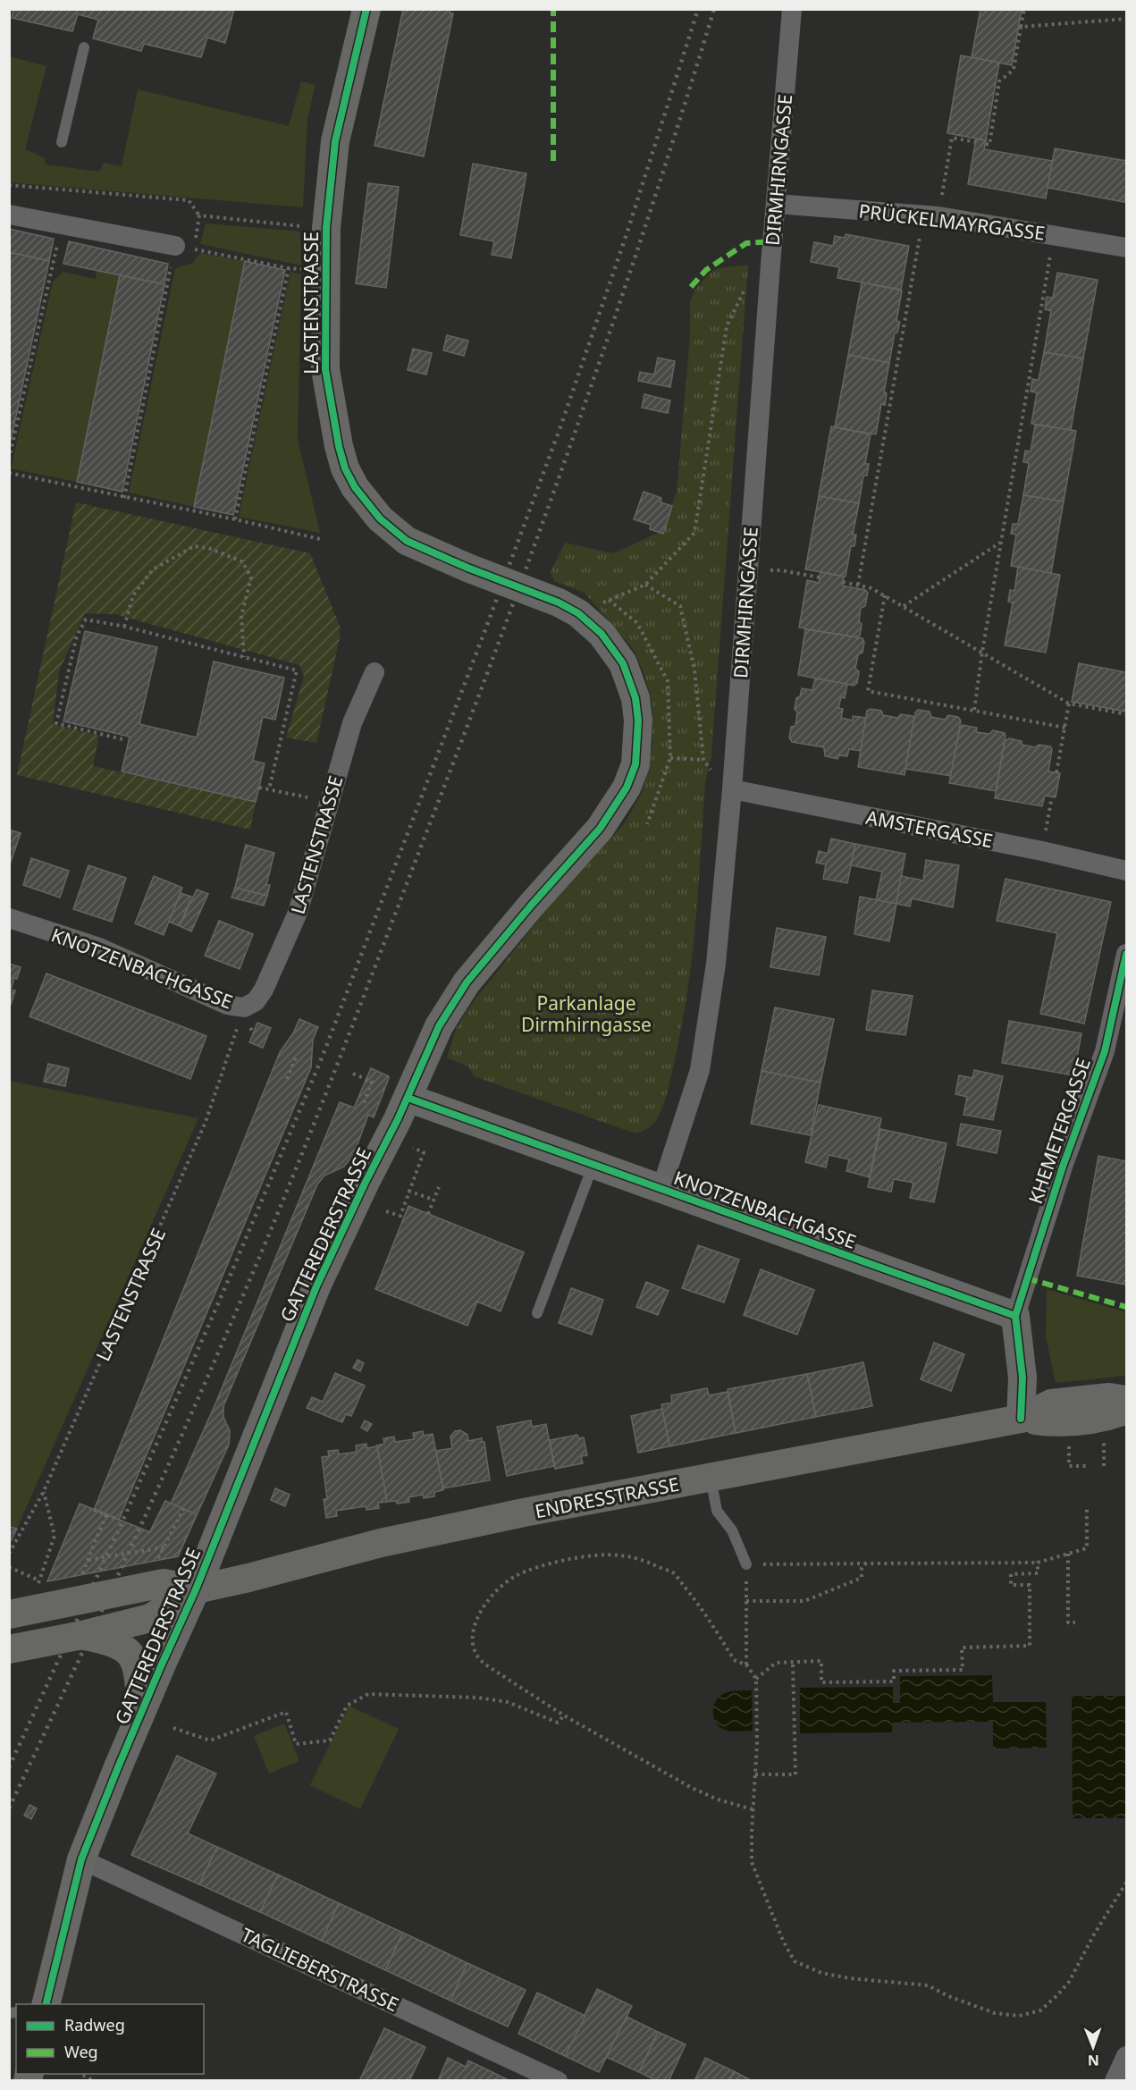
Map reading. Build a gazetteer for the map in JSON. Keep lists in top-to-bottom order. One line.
{"streets":{"street":["DIRMHIRNGASSE","PRÜCKELMAYRGASSE","LASTENSTRASSE","AMSTERGASSE","KNOTZENBACHGASSE","KHEMETERGASSE","GATTEREDERSTRASSE","ENDRESSTRASSE","TAGLIEBERSTRASSE"]},"crossings":[["DIRMHIRNGASSE","PRÜCKELMAYRGASSE"],["DIRMHIRNGASSE","AMSTERGASSE"],["DIRMHIRNGASSE","KNOTZENBACHGASSE"],["LASTENSTRASSE","KNOTZENBACHGASSE"],["LASTENSTRASSE","GATTEREDERSTRASSE"],["KNOTZENBACHGASSE","KHEMETERGASSE"],["KNOTZENBACHGASSE","GATTEREDERSTRASSE"],["GATTEREDERSTRASSE","ENDRESSTRASSE"],["GATTEREDERSTRASSE","TAGLIEBERSTRASSE"]],"parks":["Parkanlage Dirmhirngasse"],"legend":["Radweg","Weg"],"north":"bottom"}
